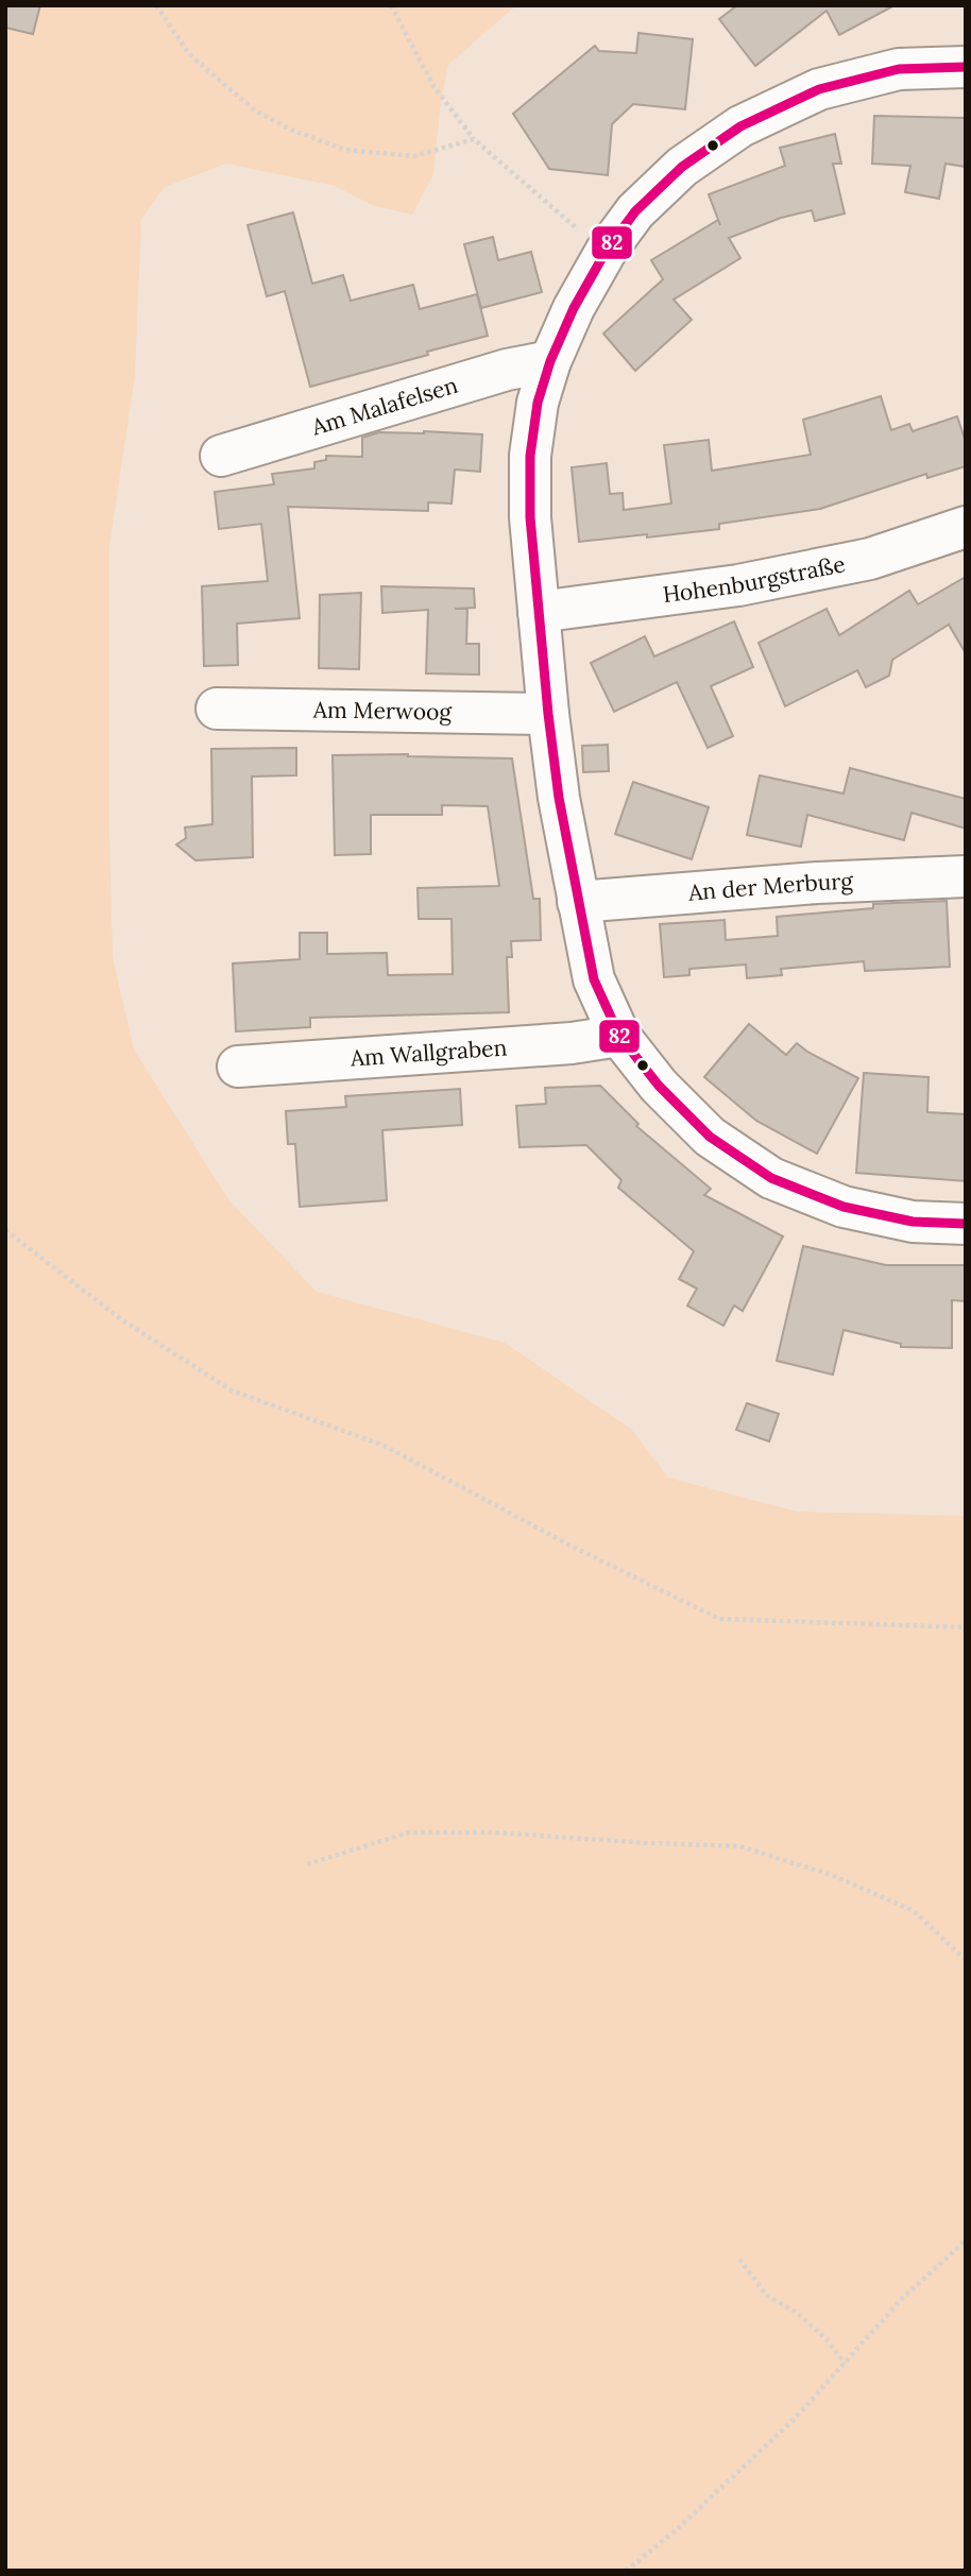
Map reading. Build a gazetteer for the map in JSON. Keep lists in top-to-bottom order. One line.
{"streets":{"street":["Am Malafelsen","Hohenburgstraße","Am Merwoog","An der Merburg","Am Wallgraben"]},"lines":["transit line 82"]}
